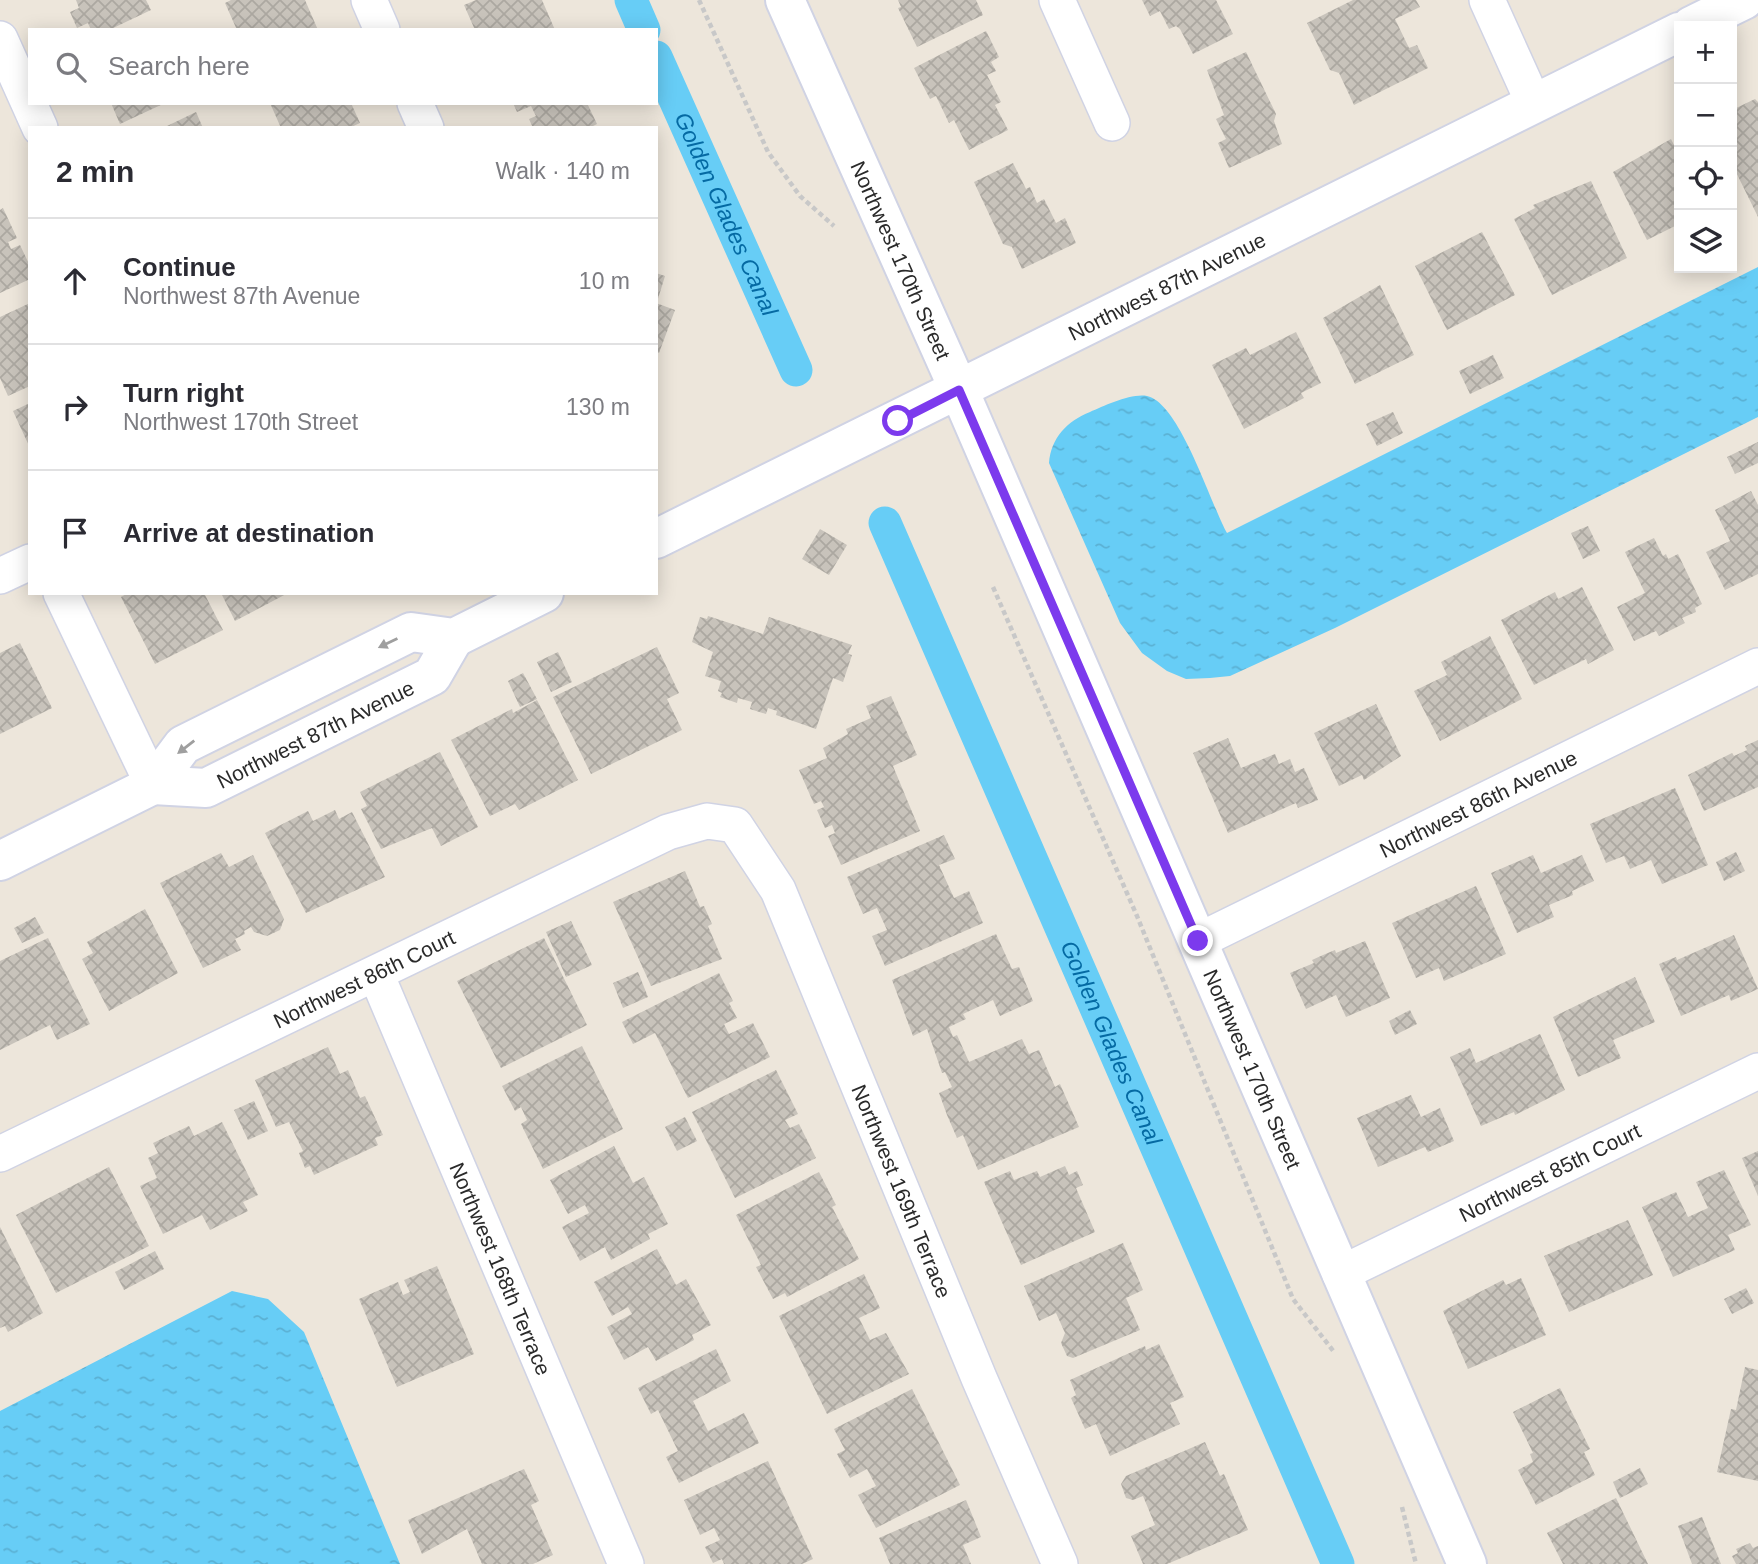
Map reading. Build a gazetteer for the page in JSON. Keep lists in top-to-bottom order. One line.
{"streets":{"street":["Northwest 170th Street","Northwest 87th Avenue","Northwest 86th Avenue","Northwest 86th Court","Northwest 85th Court","Northwest 169th Terrace","Northwest 168th Terrace"]},"crossings":[["Northwest 170th Street","Northwest 87th Avenue"],["Northwest 170th Street","Northwest 86th Avenue"],["Northwest 170th Street","Northwest 85th Court"],["Northwest 86th Court","Northwest 169th Terrace"],["Northwest 86th Court","Northwest 168th Terrace"]],"water":["Golden Glades Canal"],"page":{"map_buttons":["+","−"],"search":"Search here","heading":["2 min","Walk · 140 m"],"list":[["Continue","Northwest 87th Avenue","10 m"],["Turn right","Northwest 170th Street","130 m"],"Arrive at destination"]}}
